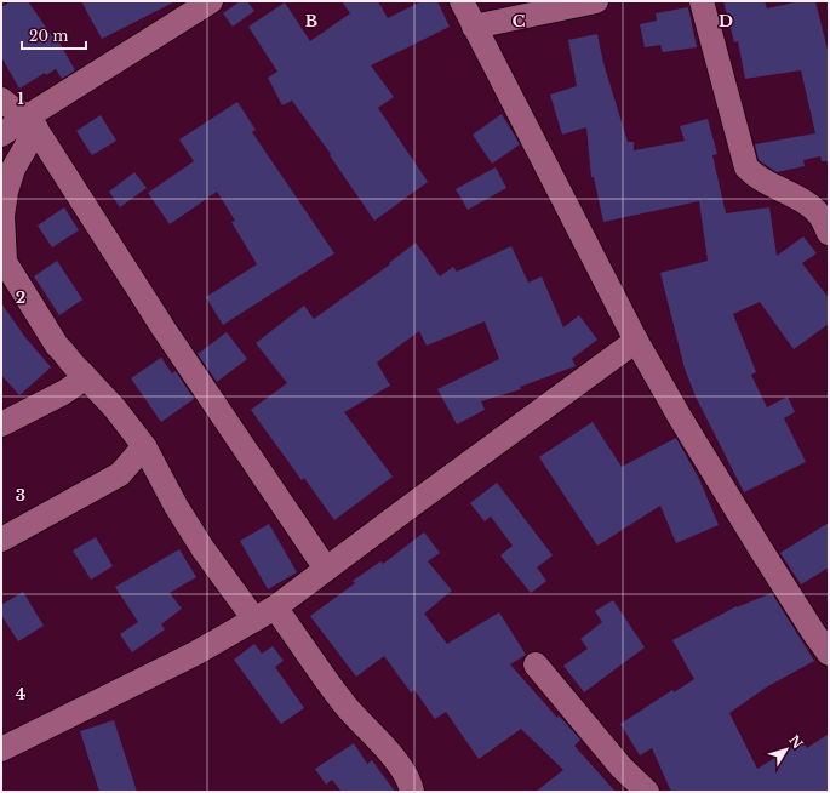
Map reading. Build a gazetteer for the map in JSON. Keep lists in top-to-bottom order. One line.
{"scale_bar":"20 m","north":"top right","grid":{"columns":["B","C","D"],"rows":["1","2","3","4"]}}
